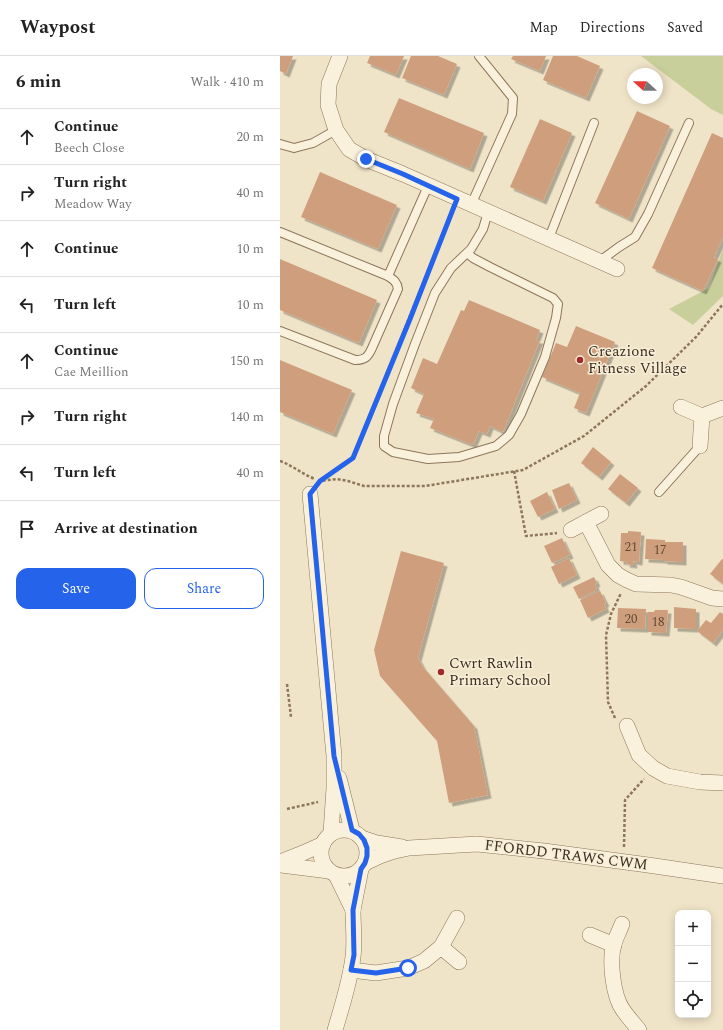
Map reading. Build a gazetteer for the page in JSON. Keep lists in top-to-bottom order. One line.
{"streets":{"street":["FFORDD TRAWS CWM"]},"places":["Creazione Fitness Village","Cwrt Rawlin Primary School"],"house_numbers":["21","17","20","18"],"north":"left","page":{"header":"Waypost","nav":["Map","Directions","Saved"],"heading":["6 min","Walk · 410 m"],"list":[["Continue","Beech Close","20 m"],["Turn right","Meadow Way","40 m"],["Continue","10 m"],["Turn left","10 m"],["Continue","Cae Meillion","150 m"],["Turn right","140 m"],["Turn left","40 m"],"Arrive at destination"],"buttons":["Save","Share"],"map_buttons":["+","−"]}}
